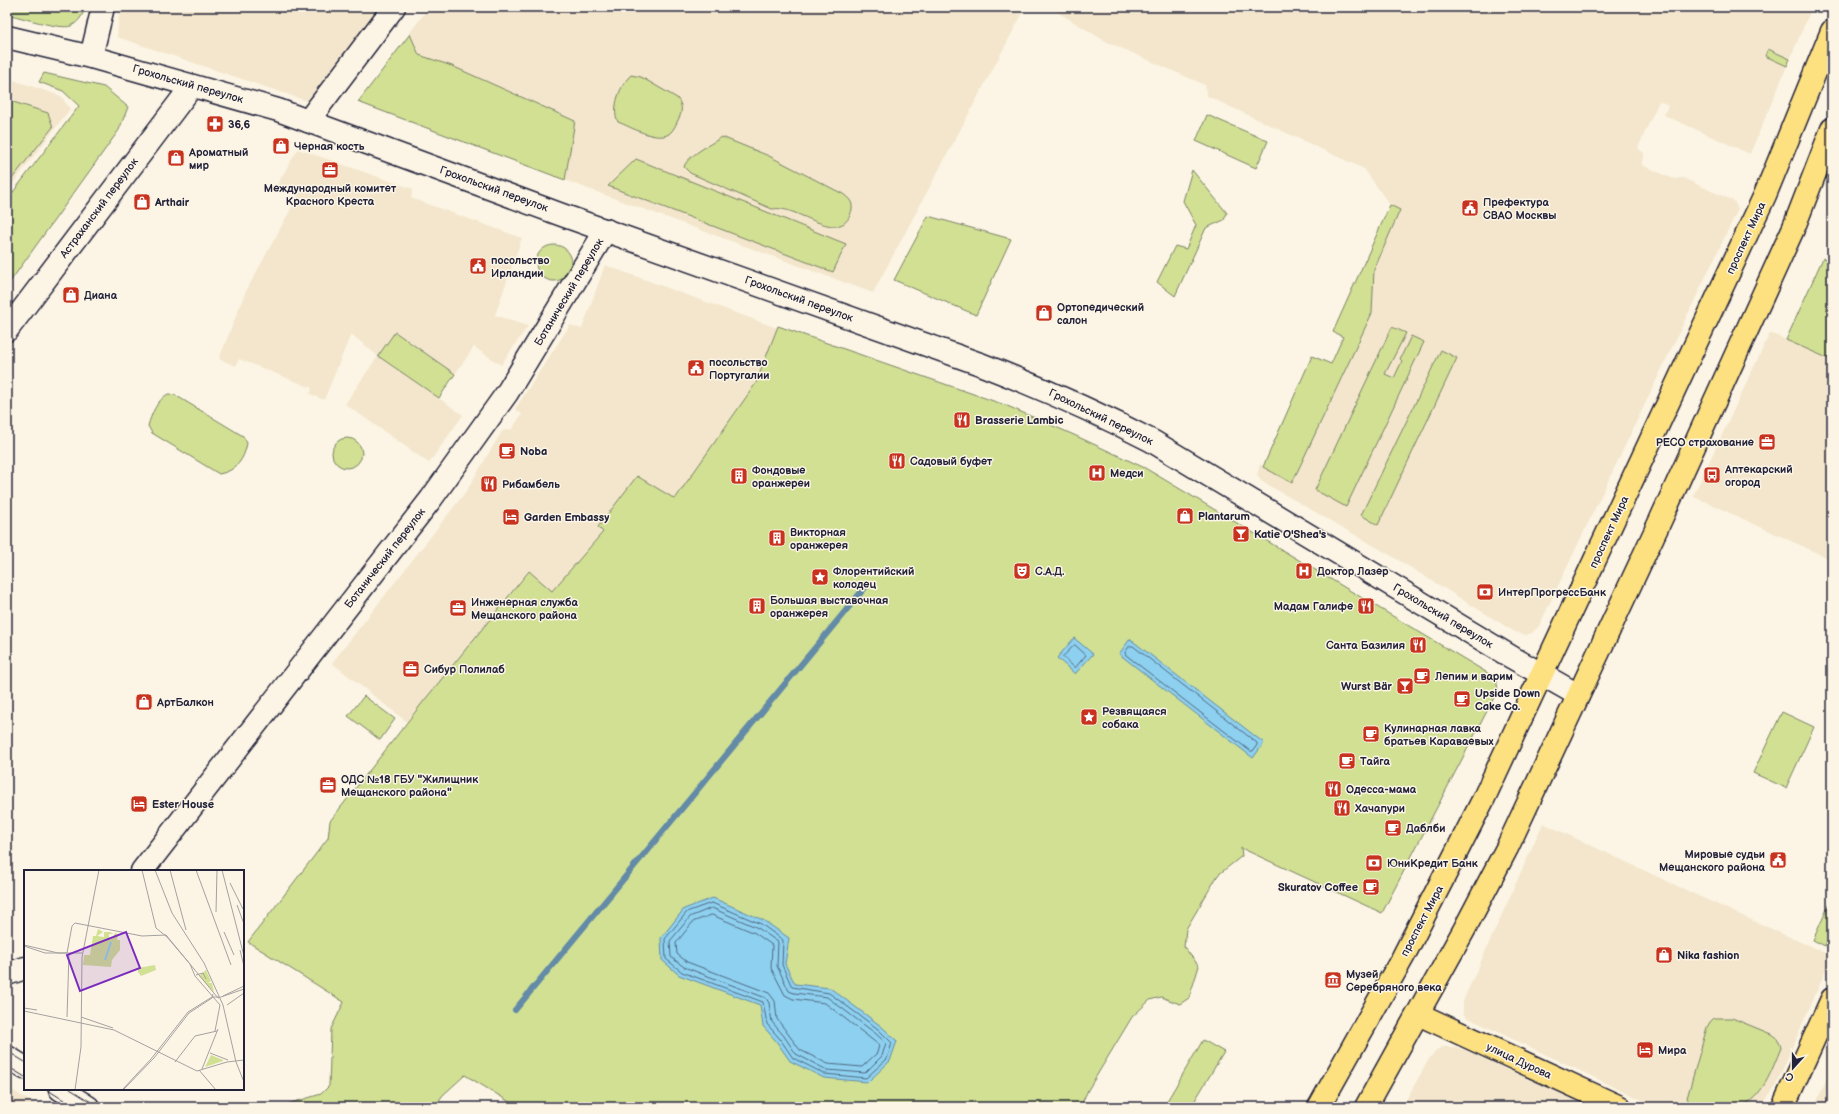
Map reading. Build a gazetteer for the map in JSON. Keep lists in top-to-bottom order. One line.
{"streets":{"main road":["проспект Мира","улица Дурова"],"street":["Грохольский переулок","Астраханский переулок","Ботанический переулок"]},"crossings":[["Грохольский переулок","Астраханский переулок"],["Грохольский переулок","проспект Мира"],["Грохольский переулок","Ботанический переулок"]],"places":{"pharmacy":["36,6"],"shop":["Черная кость","Ароматный мир","Arthair","Диана","Ортопедический салон","Plantarum","АртБалкон","Nika fashion"],"office":["Международный комитет Красного Креста","РЕСО страхование","Инженерная служба Мещанского района","Сибур Полилаб","ОДС №18 ГБУ \"Жилищник Мещанского района\""],"public building":["Префектура СВАО Москвы","посольство Ирландии","посольство Португалии","Мировые судьи Мещанского района"],"restaurant":["Brasserie Lambic","Садовый буфет","Рибамбель","Мадам Галифе","Санта Базилия","Одесса-мама","Хачапури"],"cafe":["Noba","Лепим и варим","Upside Down Cake Co.","Кулинарная лавка братьев Караваевых","Тайга","Даблби","Skuratov Coffee"],"hospital":["Медси","Доктор Лазер"],"bus stop":["Аптекарский огород"],"building":["Фондовые оранжереи","Викторная оранжерея","Большая выставочная оранжерея"],"hotel":["Garden Embassy","Ester House","Мира"],"bar":["Katie O'Shea's","Wurst Bär"],"theatre":["С.А.Д."],"place":["Флорентийский колодец","Резвящаяся собака"],"bank":["ИнтерПрогрессБанк","ЮниКредит Банк"],"museum":["Музей Серебряного века"]},"north":"bottom"}
